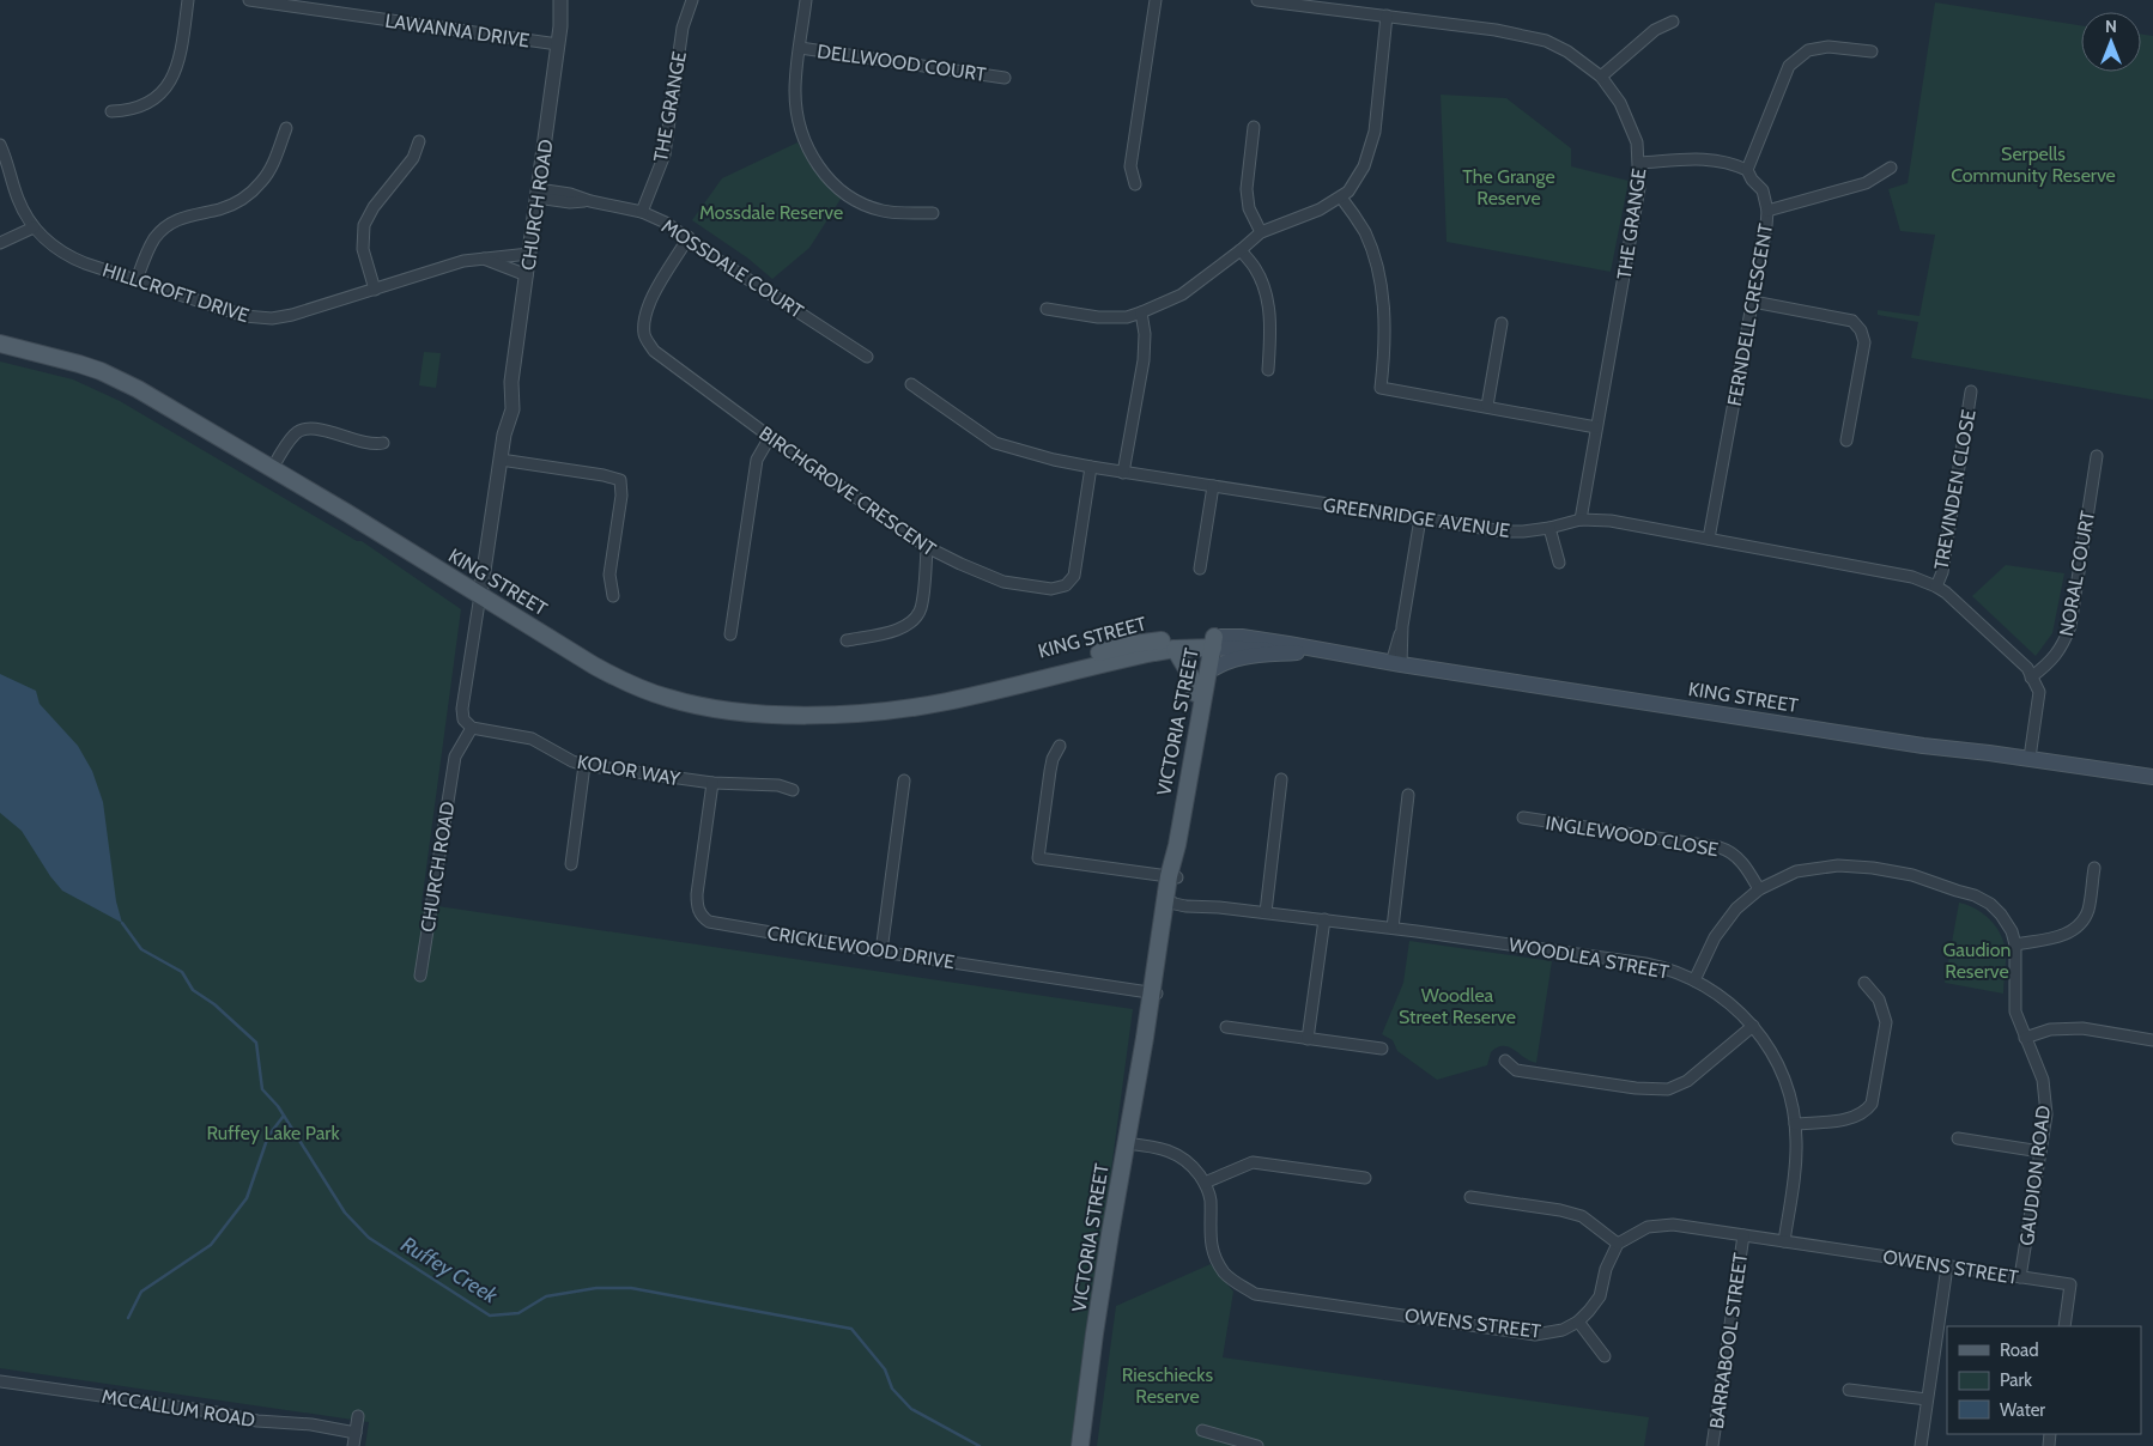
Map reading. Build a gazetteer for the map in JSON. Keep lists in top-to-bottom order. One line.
{"streets":{"main road":["KING STREET","VICTORIA STREET"],"street":["LAWANNA DRIVE","DELLWOOD COURT","THE GRANGE","CHURCH ROAD","MOSSDALE COURT","HILLCROFT DRIVE","FERNDELL CRESCENT","TREVINDEN CLOSE","BIRCHGROVE CRESCENT","GREENRIDGE AVENUE","NORAL COURT","KOLOR WAY","INGLEWOOD CLOSE","CRICKLEWOOD DRIVE","WOODLEA STREET","GAUDION ROAD","OWENS STREET","BARRABOOL STREET","MCCALLUM ROAD"]},"crossings":[["LAWANNA DRIVE","CHURCH ROAD"],["THE GRANGE","MOSSDALE COURT"],["THE GRANGE","GREENRIDGE AVENUE"],["CHURCH ROAD","MOSSDALE COURT"],["CHURCH ROAD","HILLCROFT DRIVE"],["CHURCH ROAD","KING STREET"],["CHURCH ROAD","KOLOR WAY"],["MOSSDALE COURT","BIRCHGROVE CRESCENT"],["FERNDELL CRESCENT","GREENRIDGE AVENUE"],["TREVINDEN CLOSE","GREENRIDGE AVENUE"],["BIRCHGROVE CRESCENT","GREENRIDGE AVENUE"],["GREENRIDGE AVENUE","NORAL COURT"],["GREENRIDGE AVENUE","KING STREET"],["KING STREET","VICTORIA STREET"],["VICTORIA STREET","CRICKLEWOOD DRIVE"],["VICTORIA STREET","WOODLEA STREET"],["KOLOR WAY","CRICKLEWOOD DRIVE"],["INGLEWOOD CLOSE","GAUDION ROAD"],["WOODLEA STREET","GAUDION ROAD"],["WOODLEA STREET","OWENS STREET"],["GAUDION ROAD","OWENS STREET"],["OWENS STREET","BARRABOOL STREET"]],"water":["Ruffey Creek"],"parks":["Serpells Community Reserve","The Grange Reserve","Mossdale Reserve","Gaudion Reserve","Woodlea Street Reserve","Ruffey Lake Park","Rieschiecks Reserve"],"legend":["Road","Park","Water"],"north":"top"}
